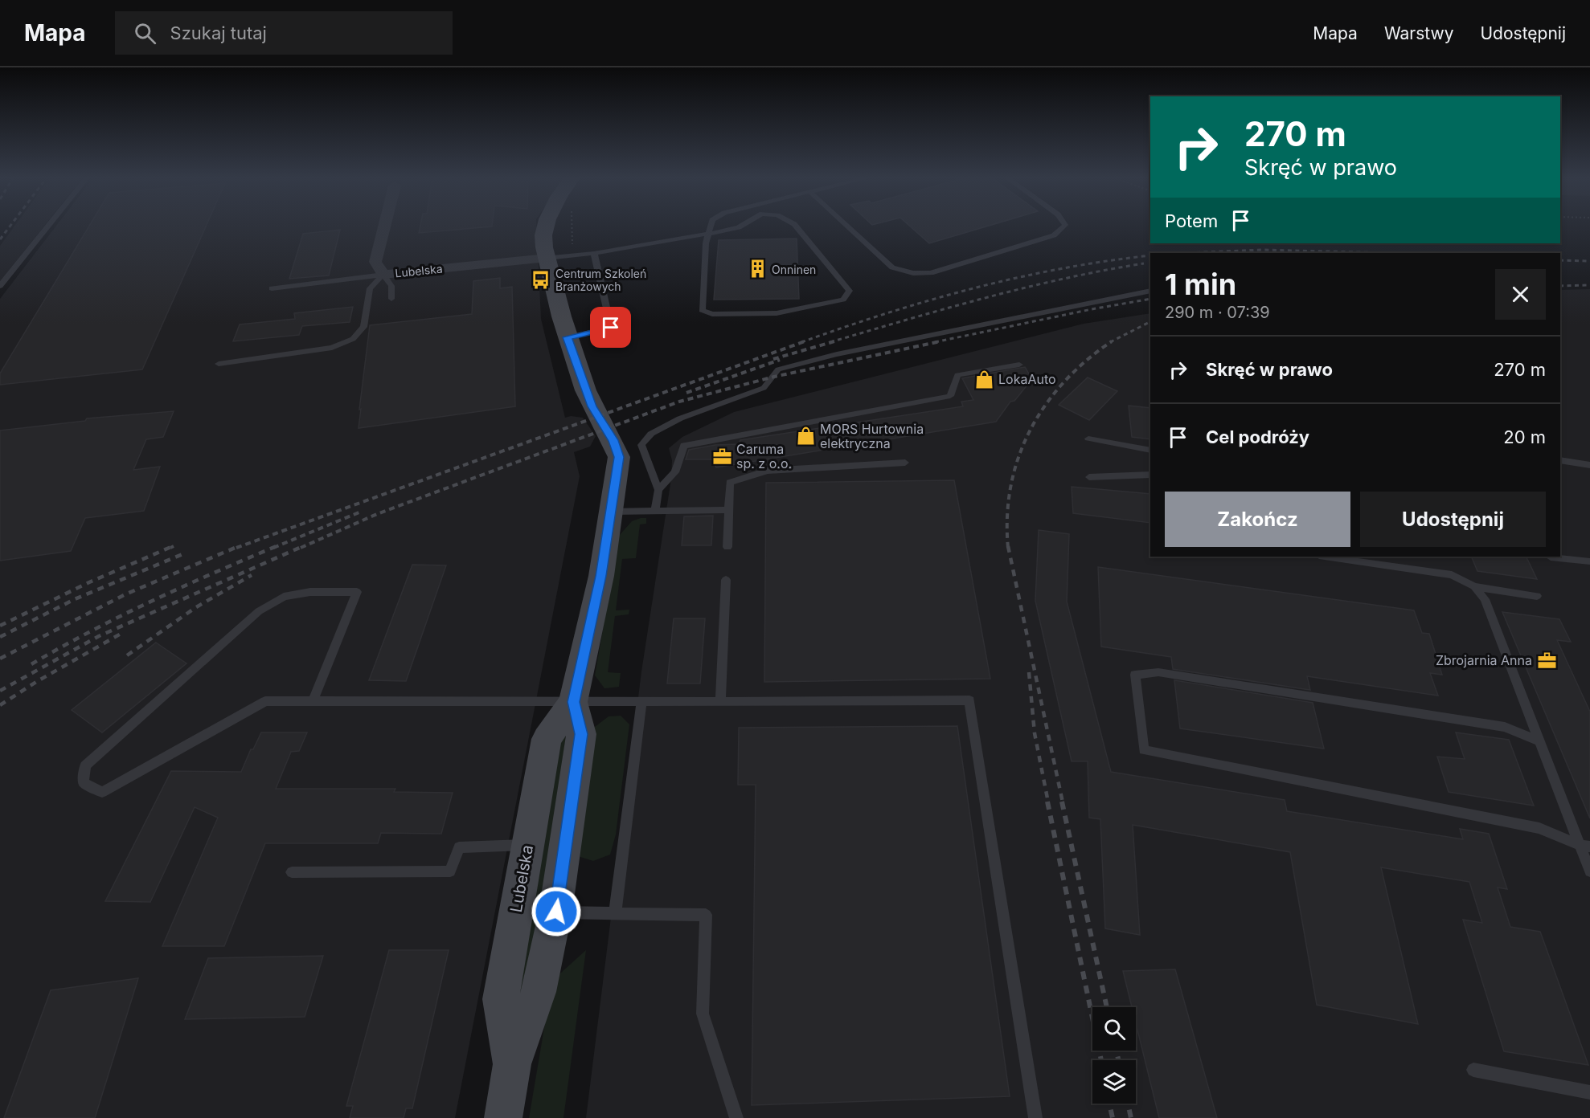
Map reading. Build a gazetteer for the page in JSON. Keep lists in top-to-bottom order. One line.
{"streets":{"street":["Lubelska"]},"places":{"building":["Onninen"],"bus stop":["Centrum Szkoleń Branżowych"],"shop":["LokaAuto","MORS Hurtownia elektryczna"],"office":["Caruma sp. z o.o.","Zbrojarnia Anna"]},"page":{"header":"Mapa","search":"Szukaj tutaj","nav":["Mapa","Warstwy","Udostępnij"],"turn":["270 m","Skręć w prawo"],"then":"Potem","heading":["1 min","290 m · 07:39"],"list":[{"name":"Skręć w prawo","value":"270 m"},{"name":"Cel podróży","value":"20 m"}],"buttons":["Zakończ","Udostępnij"]}}
